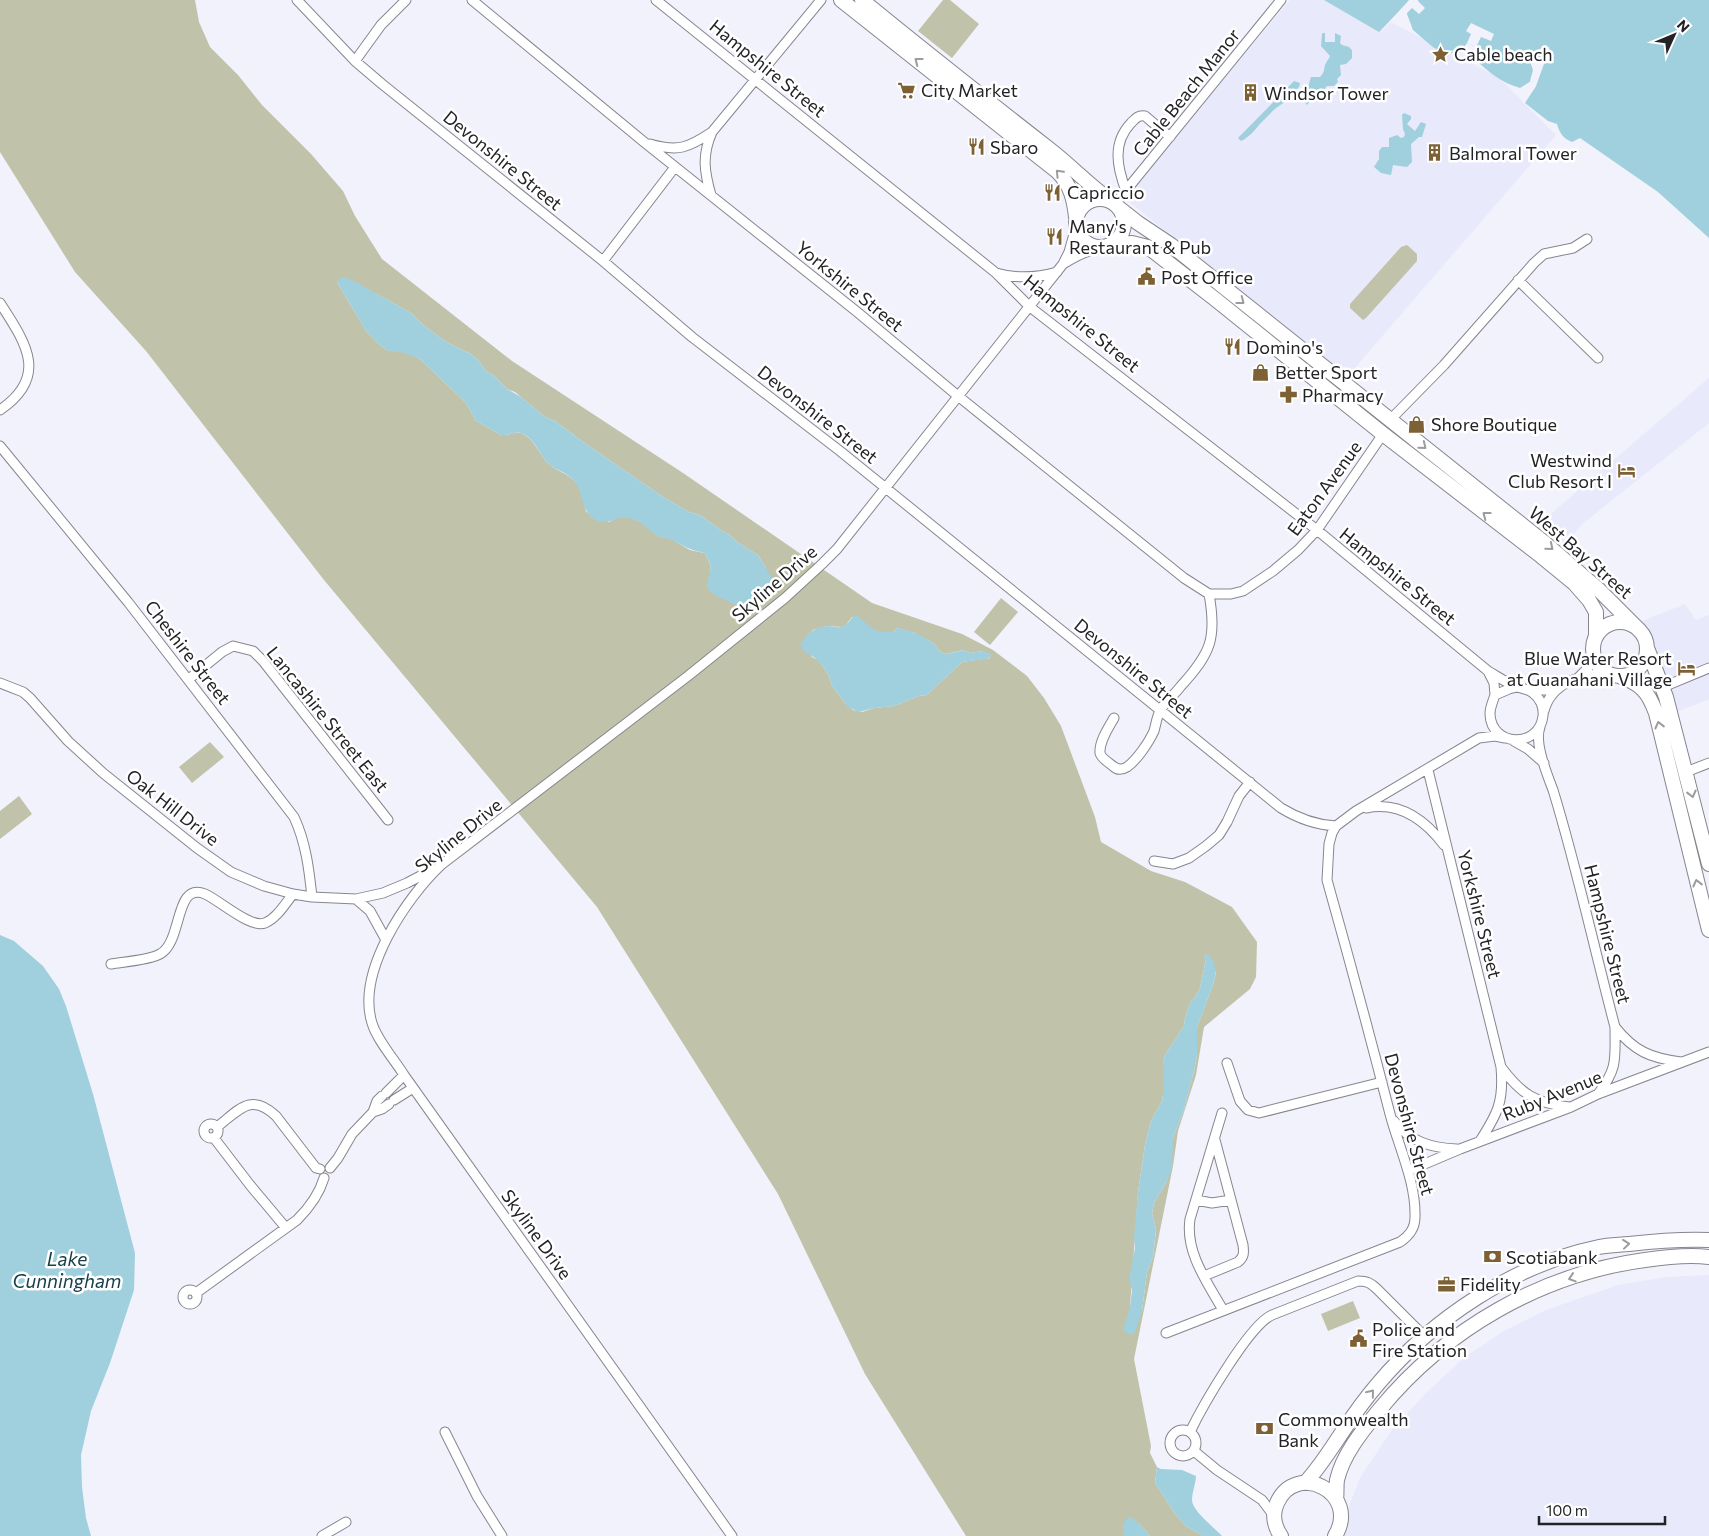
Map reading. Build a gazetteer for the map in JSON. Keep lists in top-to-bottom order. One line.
{"streets":{"main road":["West Bay Street"],"street":["Hampshire Street","Cable Beach Manor","Devonshire Street","Yorkshire Street","Eaton Avenue","Skyline Drive","Cheshire Street","Lancashire Street East","Oak Hill Drive","Ruby Avenue"]},"crossings":[["Hampshire Street","Eaton Avenue"],["Hampshire Street","Skyline Drive"],["Hampshire Street","Ruby Avenue"],["Cable Beach Manor","West Bay Street"],["Cable Beach Manor","Skyline Drive"],["Devonshire Street","Skyline Drive"],["Devonshire Street","Ruby Avenue"],["Yorkshire Street","Eaton Avenue"],["Yorkshire Street","Skyline Drive"],["Yorkshire Street","Ruby Avenue"],["Eaton Avenue","West Bay Street"],["West Bay Street","Skyline Drive"],["Skyline Drive","Oak Hill Drive"],["Cheshire Street","Lancashire Street East"],["Cheshire Street","Oak Hill Drive"]],"water":["Lake Cunningham"],"places":{"place":["Cable beach"],"supermarket":["City Market"],"building":["Windsor Tower","Balmoral Tower"],"restaurant":["Sbaro","Capriccio","Many's Restaurant & Pub","Domino's"],"public building":["Post Office","Police and Fire Station"],"shop":["Better Sport","Shore Boutique"],"pharmacy":["Pharmacy"],"hotel":["Westwind Club Resort I","Blue Water Resort at Guanahani Village"],"bank":["Scotiabank","Commonwealth Bank"],"office":["Fidelity"]},"scale_bar":"100 m","north":"top right"}
